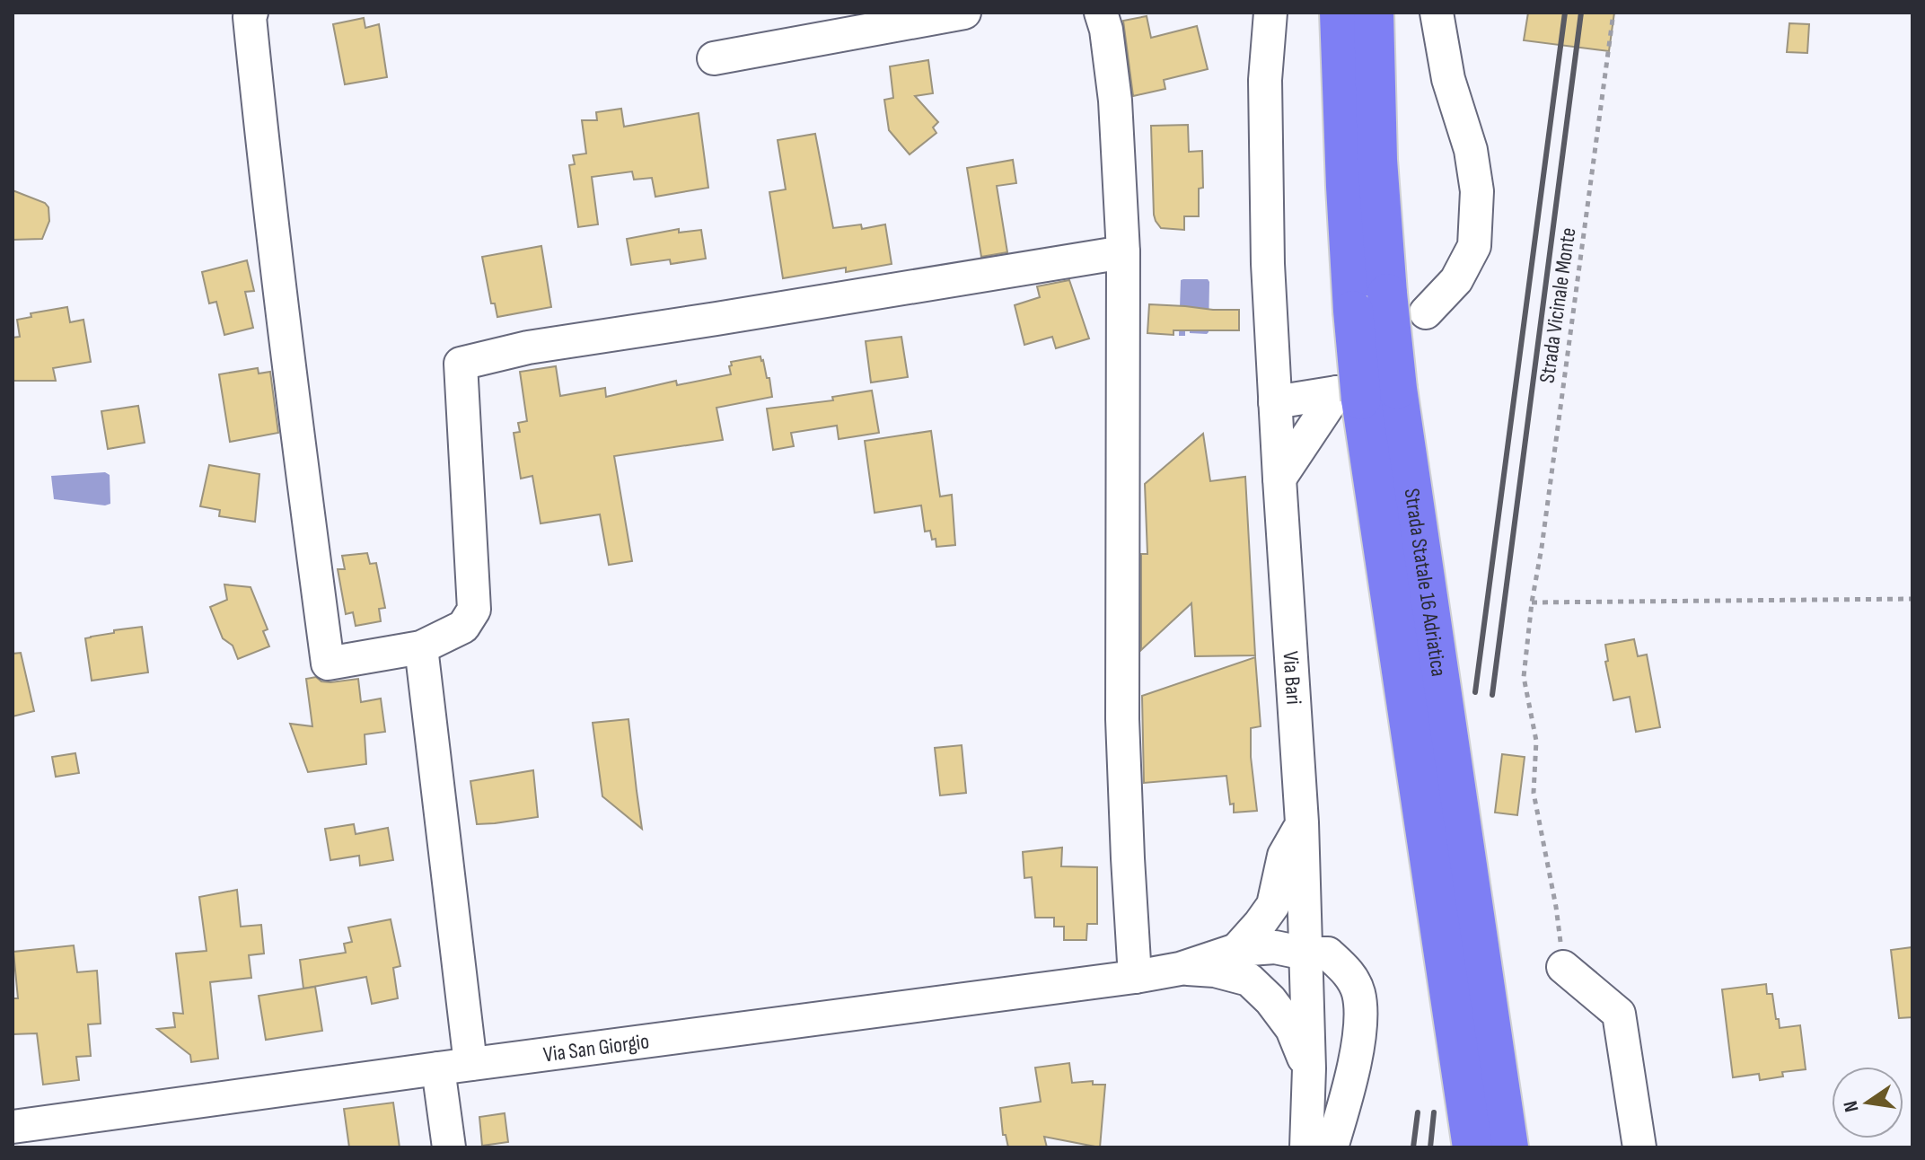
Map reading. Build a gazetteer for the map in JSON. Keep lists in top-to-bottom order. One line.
{"streets":{"highway":["Strada Statale 16 Adriatica"],"street":["Via Bari","Via San Giorgio"],"path":["Strada Vicinale Monte"]},"crossings":[["Via Bari","Via San Giorgio"]],"north":"left"}
